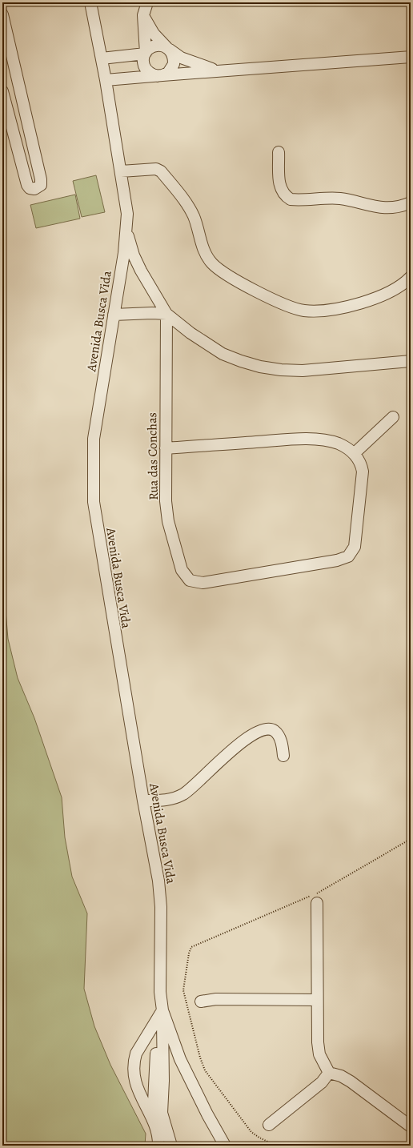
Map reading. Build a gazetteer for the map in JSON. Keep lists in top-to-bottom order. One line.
{"streets":{"street":["Avenida Busca Vida","Rua das Conchas"]}}
